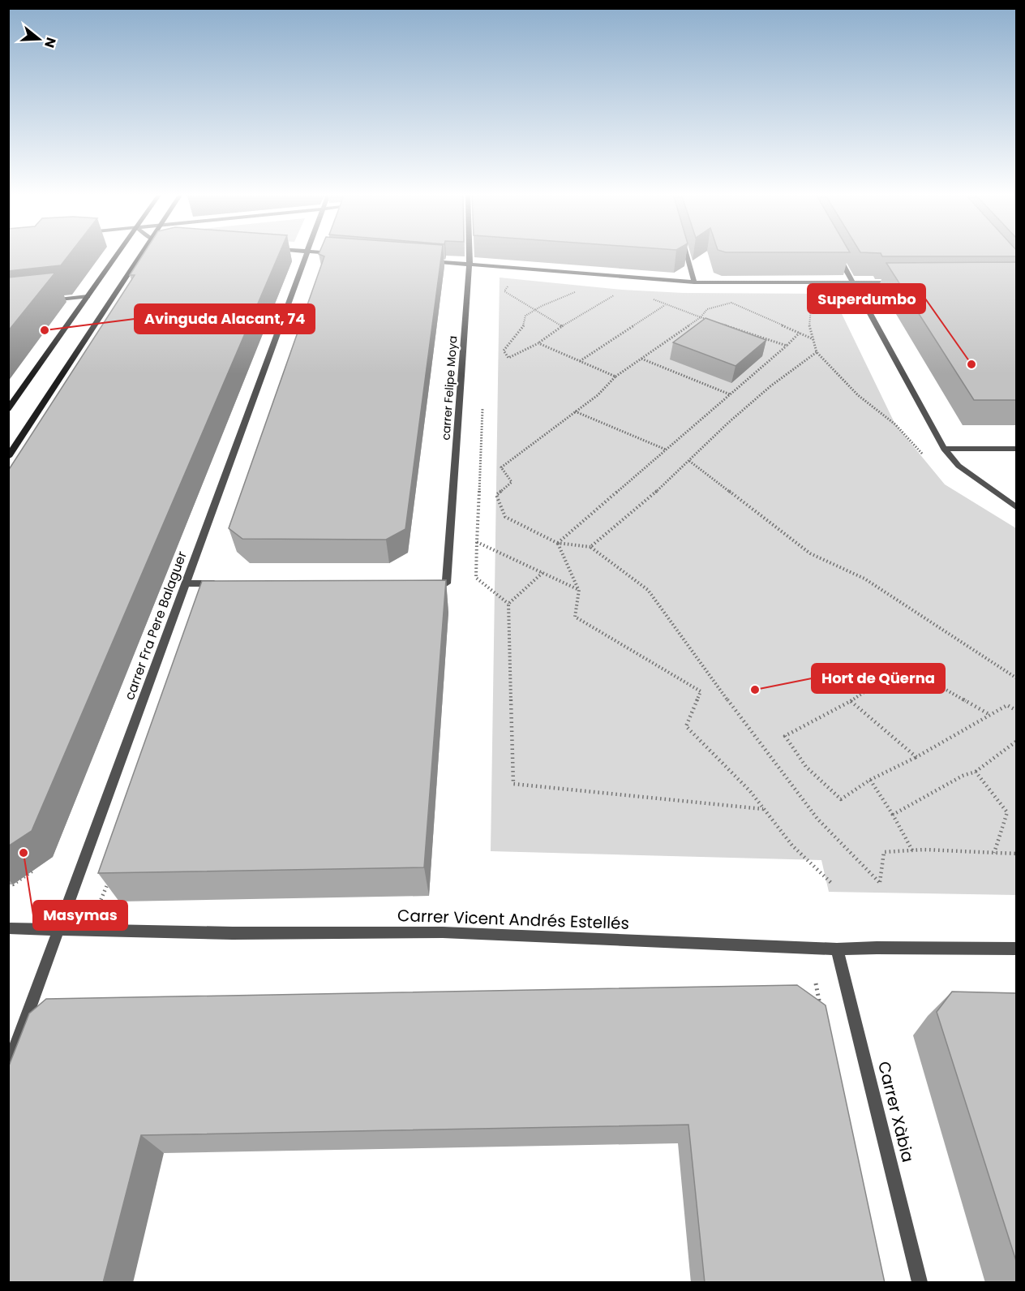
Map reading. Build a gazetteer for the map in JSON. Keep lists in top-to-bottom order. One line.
{"streets":{"street":["carrer Felipe Moya","carrer Fra Pere Balaguer","Carrer Vicent Andrés Estellés","Carrer Xàbia"]},"crossings":[["carrer Fra Pere Balaguer","Carrer Vicent Andrés Estellés"],["Carrer Vicent Andrés Estellés","Carrer Xàbia"]],"places":["Avinguda Alacant, 74","Superdumbo","Hort de Qüerna","Masymas"],"north":"right"}
